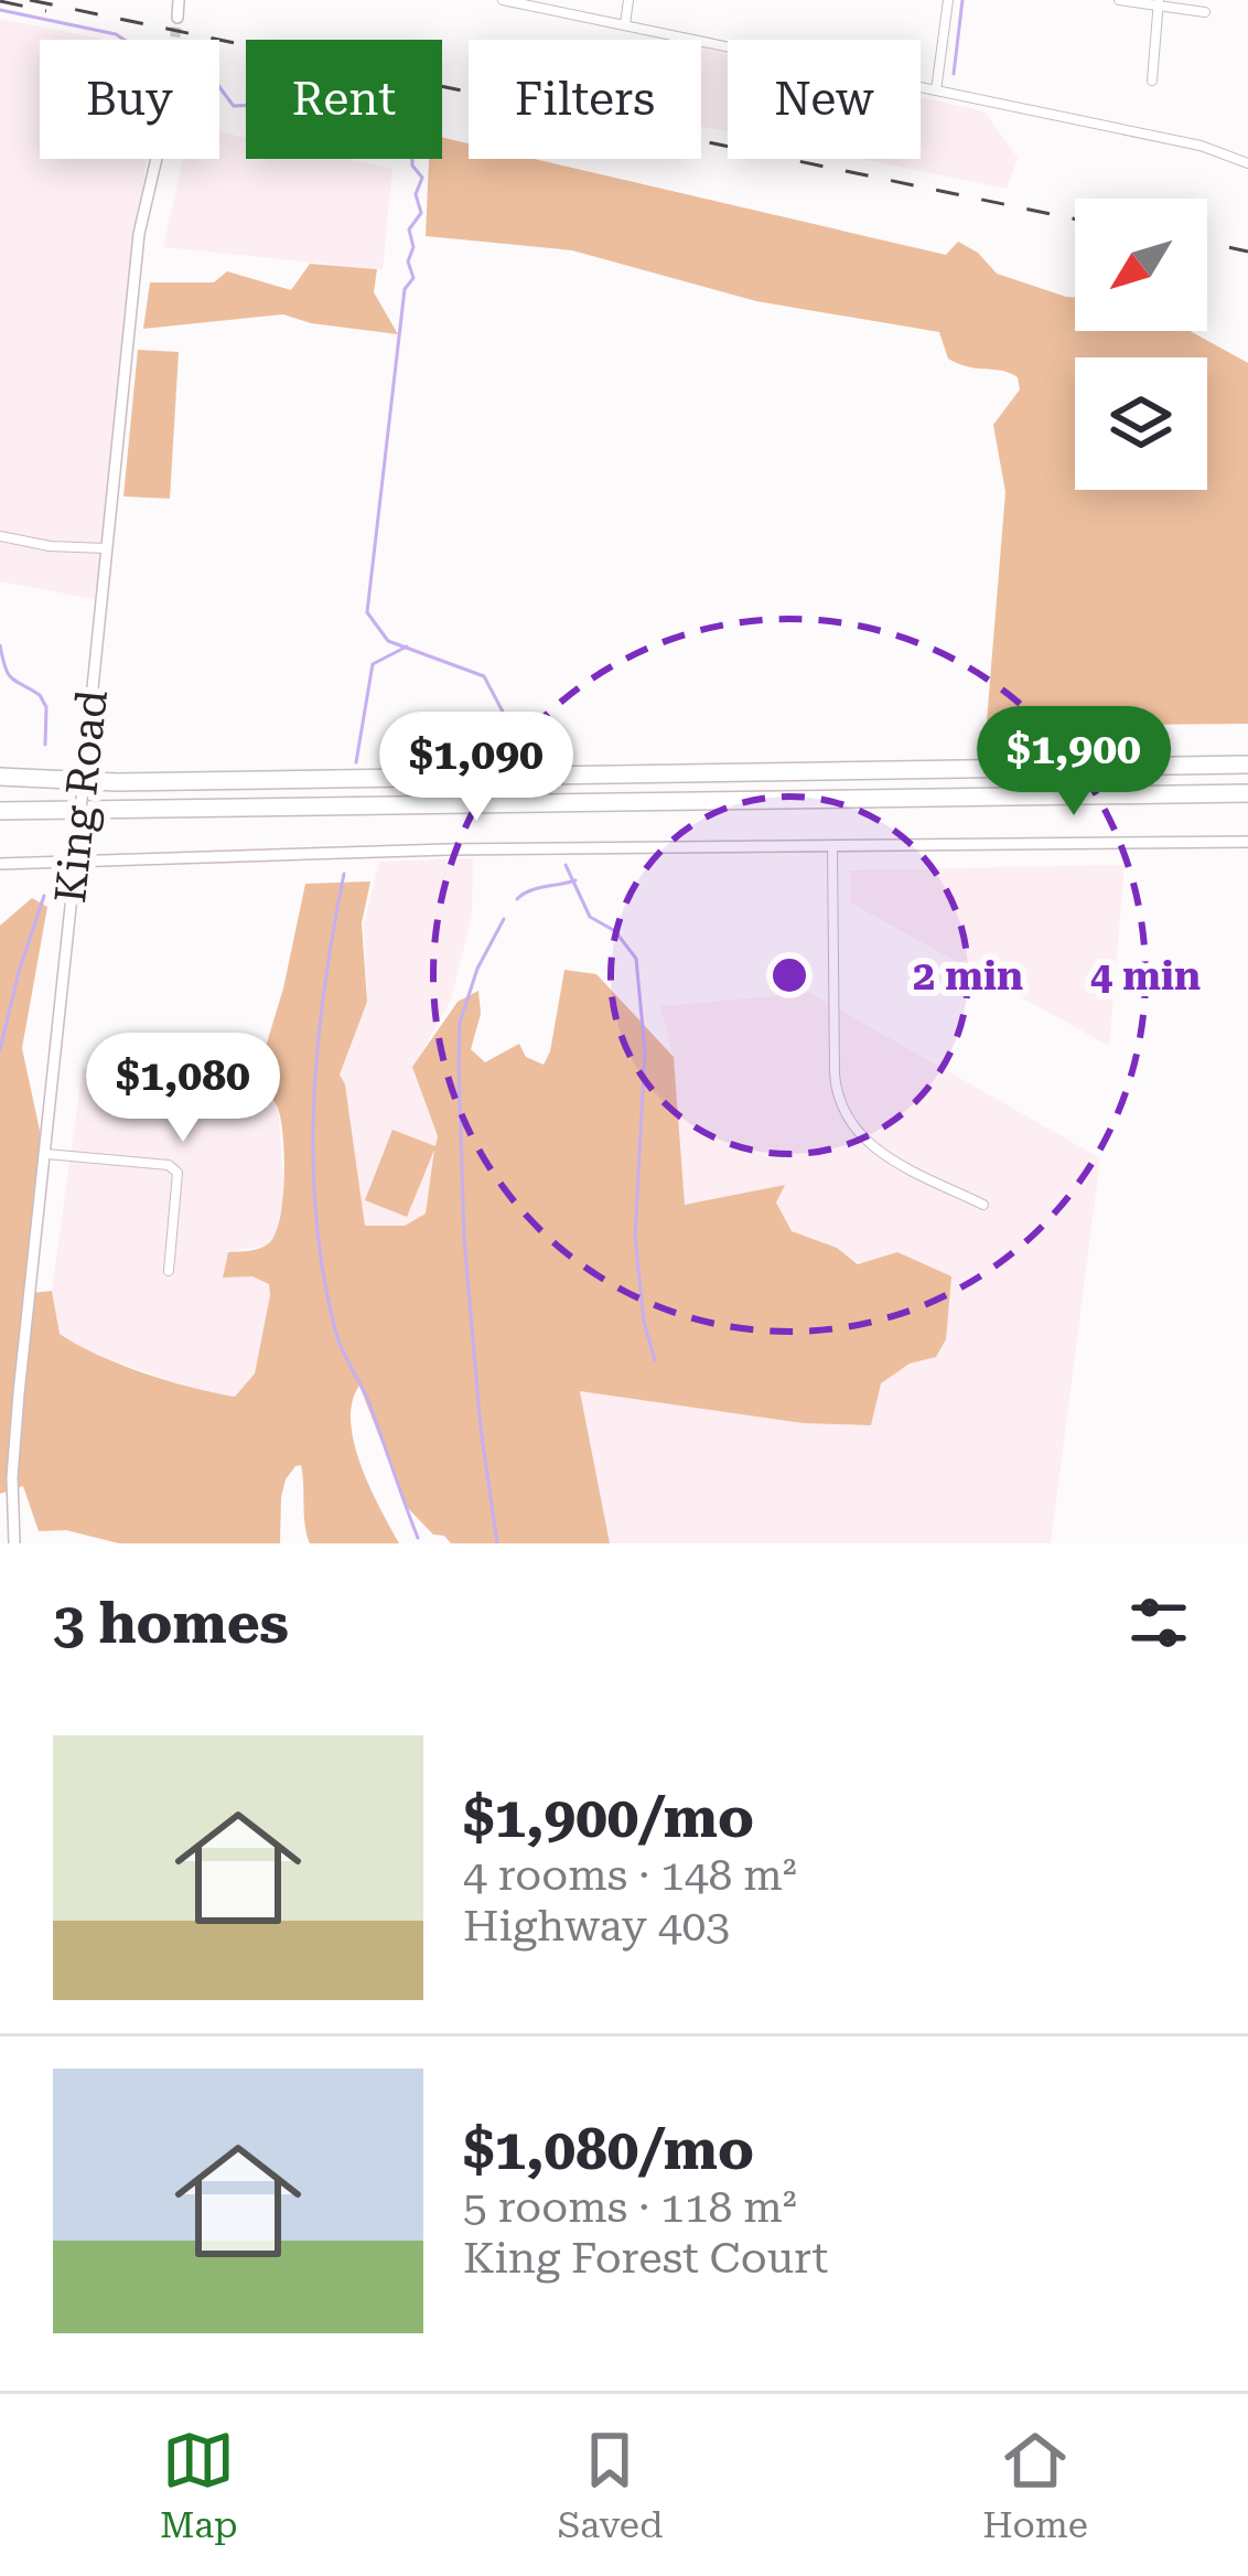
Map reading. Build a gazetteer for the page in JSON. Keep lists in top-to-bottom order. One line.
{"streets":{"street":["King Road"]},"north":"bottom left","page":{"chip":["Buy","Rent","Filters","New"],"price":["$1,900","$1,090","$1,080"],"heading":"3 homes","list":[{"name":"$1,900/mo","note":"4 rooms · 148 m² · Highway 403"},{"name":"$1,080/mo","note":"5 rooms · 118 m² · King Forest Court"}],"tabs":["Map","Saved","Home"]},"rings":["2 min","4 min"]}
